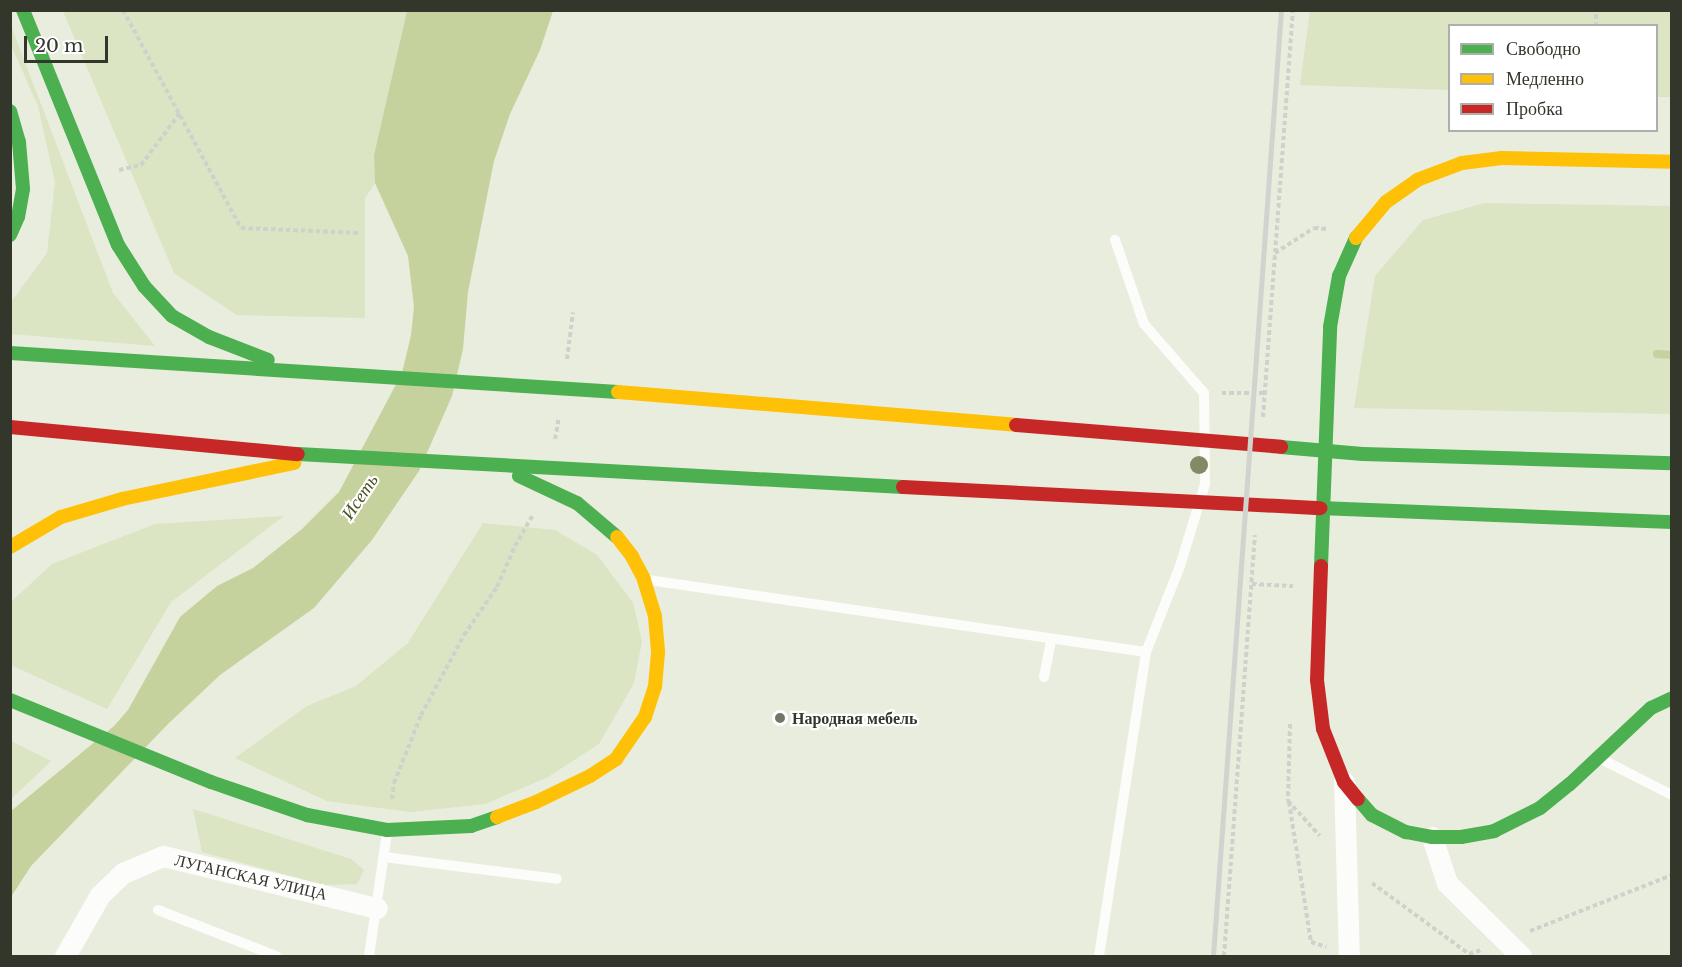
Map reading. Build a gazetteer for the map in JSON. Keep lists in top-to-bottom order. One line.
{"streets":{"street":["ЛУГАНСКАЯ УЛИЦА"]},"water":["Исеть"],"places":["Народная мебель"],"legend":["Свободно","Медленно","Пробка"],"scale_bar":"20 m"}
